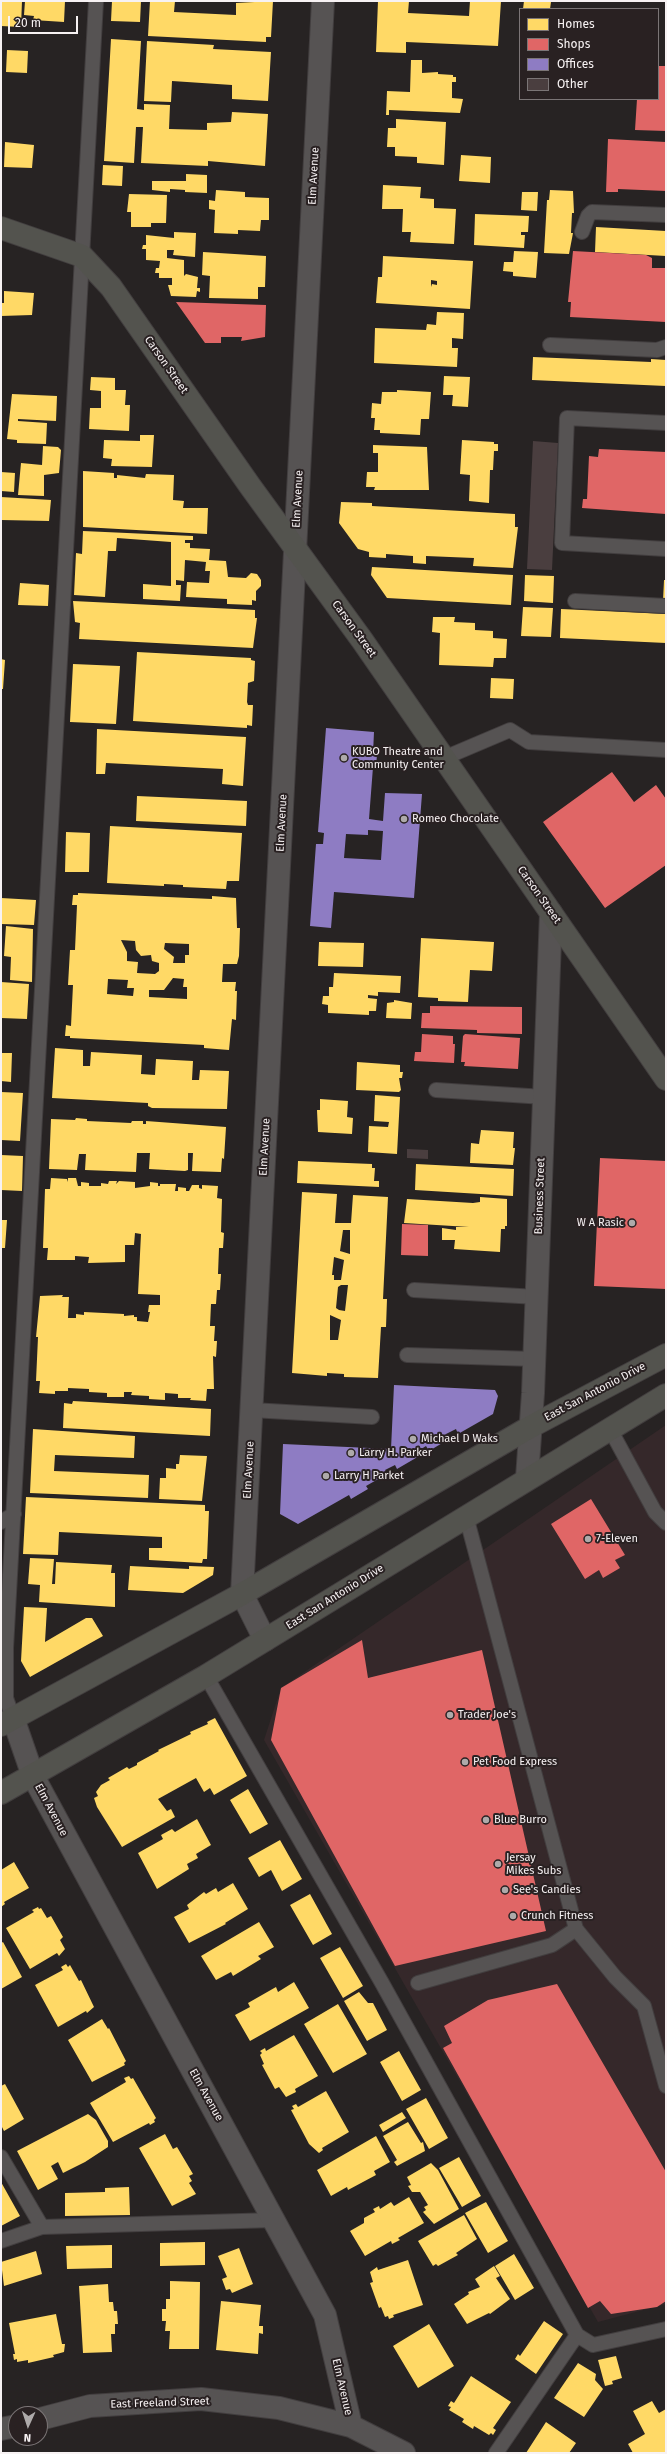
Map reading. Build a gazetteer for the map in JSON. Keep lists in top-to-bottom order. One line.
{"streets":{"main road":["Carson Street","East San Antonio Drive"],"street":["Elm Avenue","Business Street","East Freeland Street"]},"crossings":[["Elm Avenue","Carson Street"],["Elm Avenue","East San Antonio Drive"],["Elm Avenue","East Freeland Street"],["Carson Street","Business Street"],["Business Street","East San Antonio Drive"]],"places":["KUBO Theatre and Community Center","Romeo Chocolate","W A Rasic","Michael D Waks","Larry H. Parker","Larry H Parket","7-Eleven","Trader Joe's","Pet Food Express","Blue Burro","Jersay Mikes Subs","See's Candies","Crunch Fitness"],"legend":["Homes","Shops","Offices","Other"],"scale_bar":"20 m","north":"bottom"}
